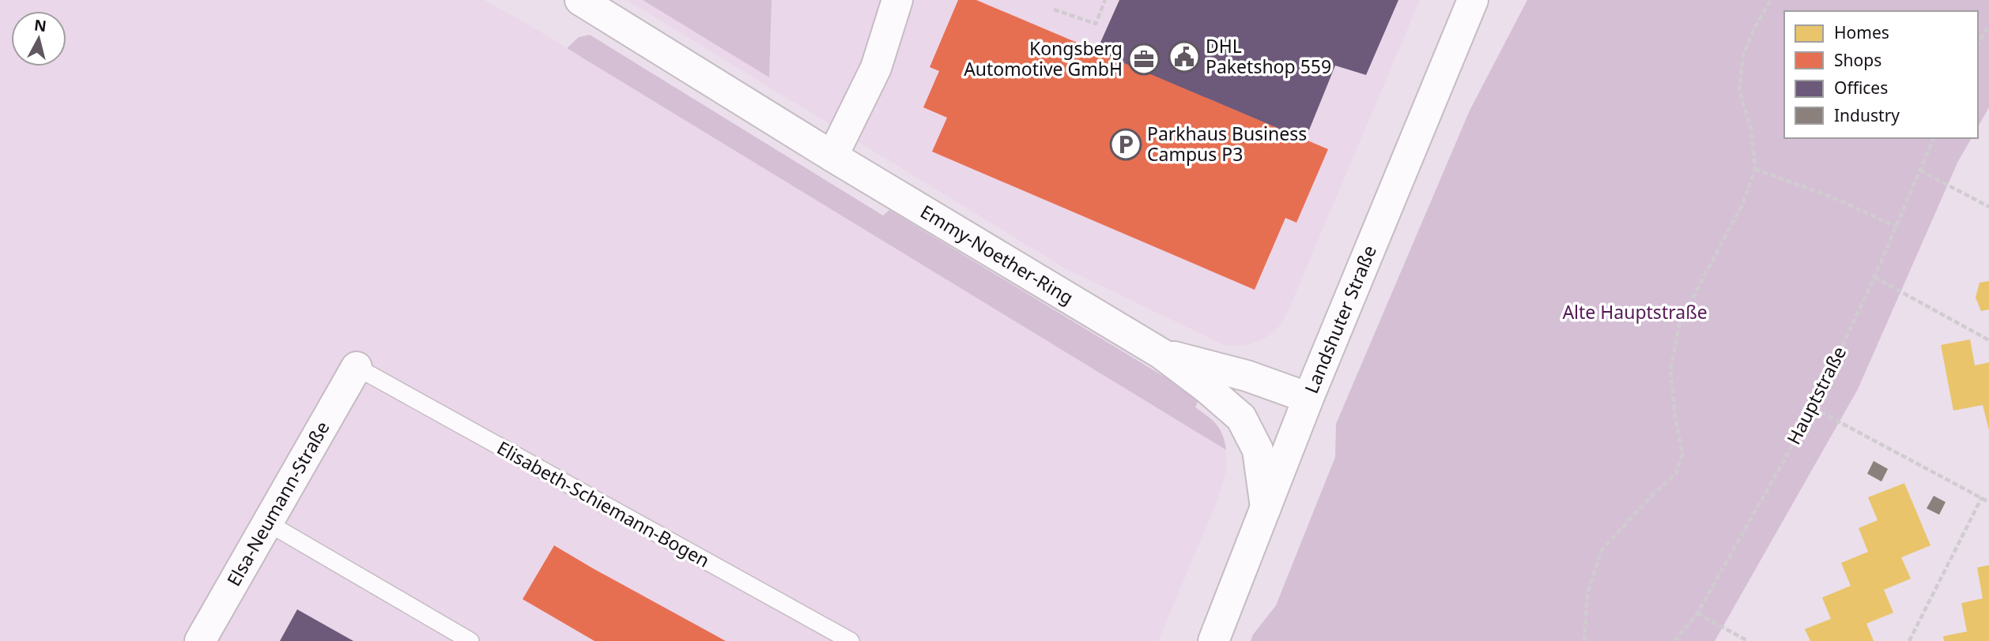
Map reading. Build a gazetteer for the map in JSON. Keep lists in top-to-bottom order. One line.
{"streets":{"street":["Emmy-Noether-Ring","Landshuter Straße","Elsa-Neumann-Straße"],"lane":["Elisabeth-Schiemann-Bogen"],"path":["Hauptstraße"]},"crossings":[["Emmy-Noether-Ring","Landshuter Straße"],["Elsa-Neumann-Straße","Elisabeth-Schiemann-Bogen"]],"parks":["Alte Hauptstraße"],"places":{"public building":["DHL Paketshop 559"],"office":["Kongsberg Automotive GmbH"],"parking":["Parkhaus Business Campus P3"]},"legend":["Homes","Shops","Offices","Industry"],"north":"top"}
